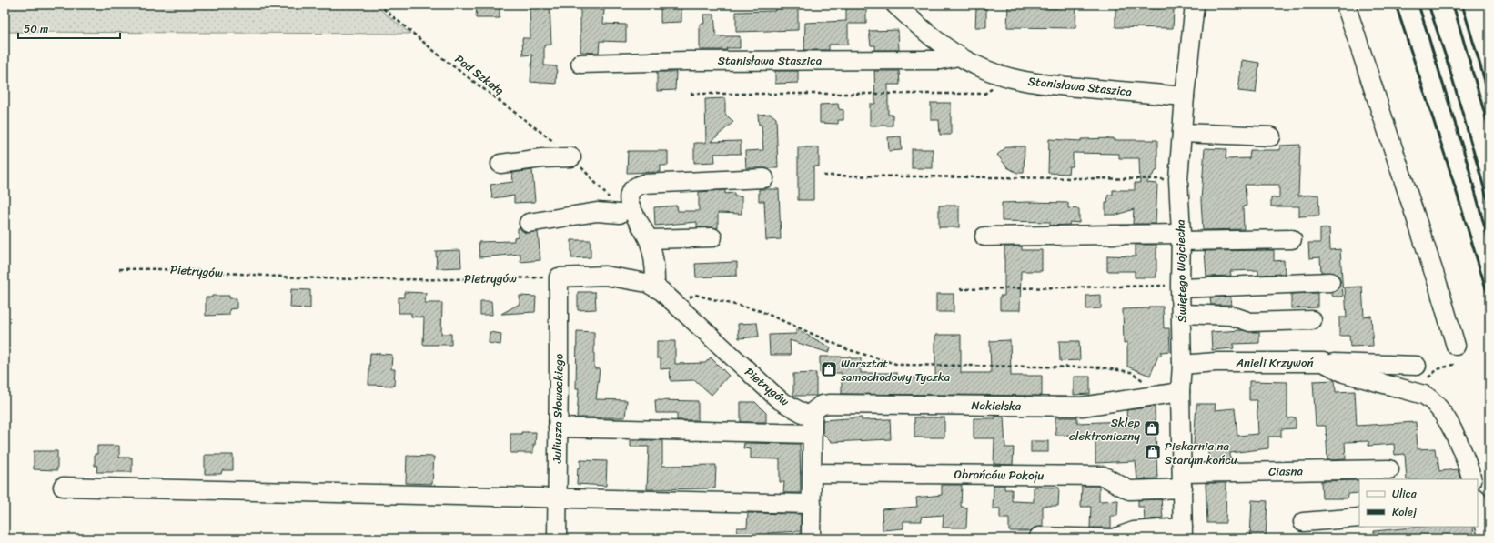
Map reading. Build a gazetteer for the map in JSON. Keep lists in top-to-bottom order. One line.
{"streets":{"street":["Stanisława Staszica","Pietrygów","Świętego Wojciecha","Anieli Krzywoń","Nakielska","Juliusza Słowackiego","Ciasna","Obrońców Pokoju"],"path":["Pod Szkałą"]},"crossings":[["Stanisława Staszica","Świętego Wojciecha"],["Pietrygów","Nakielska"],["Pietrygów","Juliusza Słowackiego"],["Świętego Wojciecha","Anieli Krzywoń"],["Świętego Wojciecha","Nakielska"],["Świętego Wojciecha","Ciasna"],["Świętego Wojciecha","Obrońców Pokoju"],["Ciasna","Obrońców Pokoju"]],"places":{"shop":["Warsztat samochodowy Tyczka","Sklep elektroniczny","Piekarnia na Starym końcu"]},"legend":["Ulica","Kolej"],"scale_bar":"50 m"}
